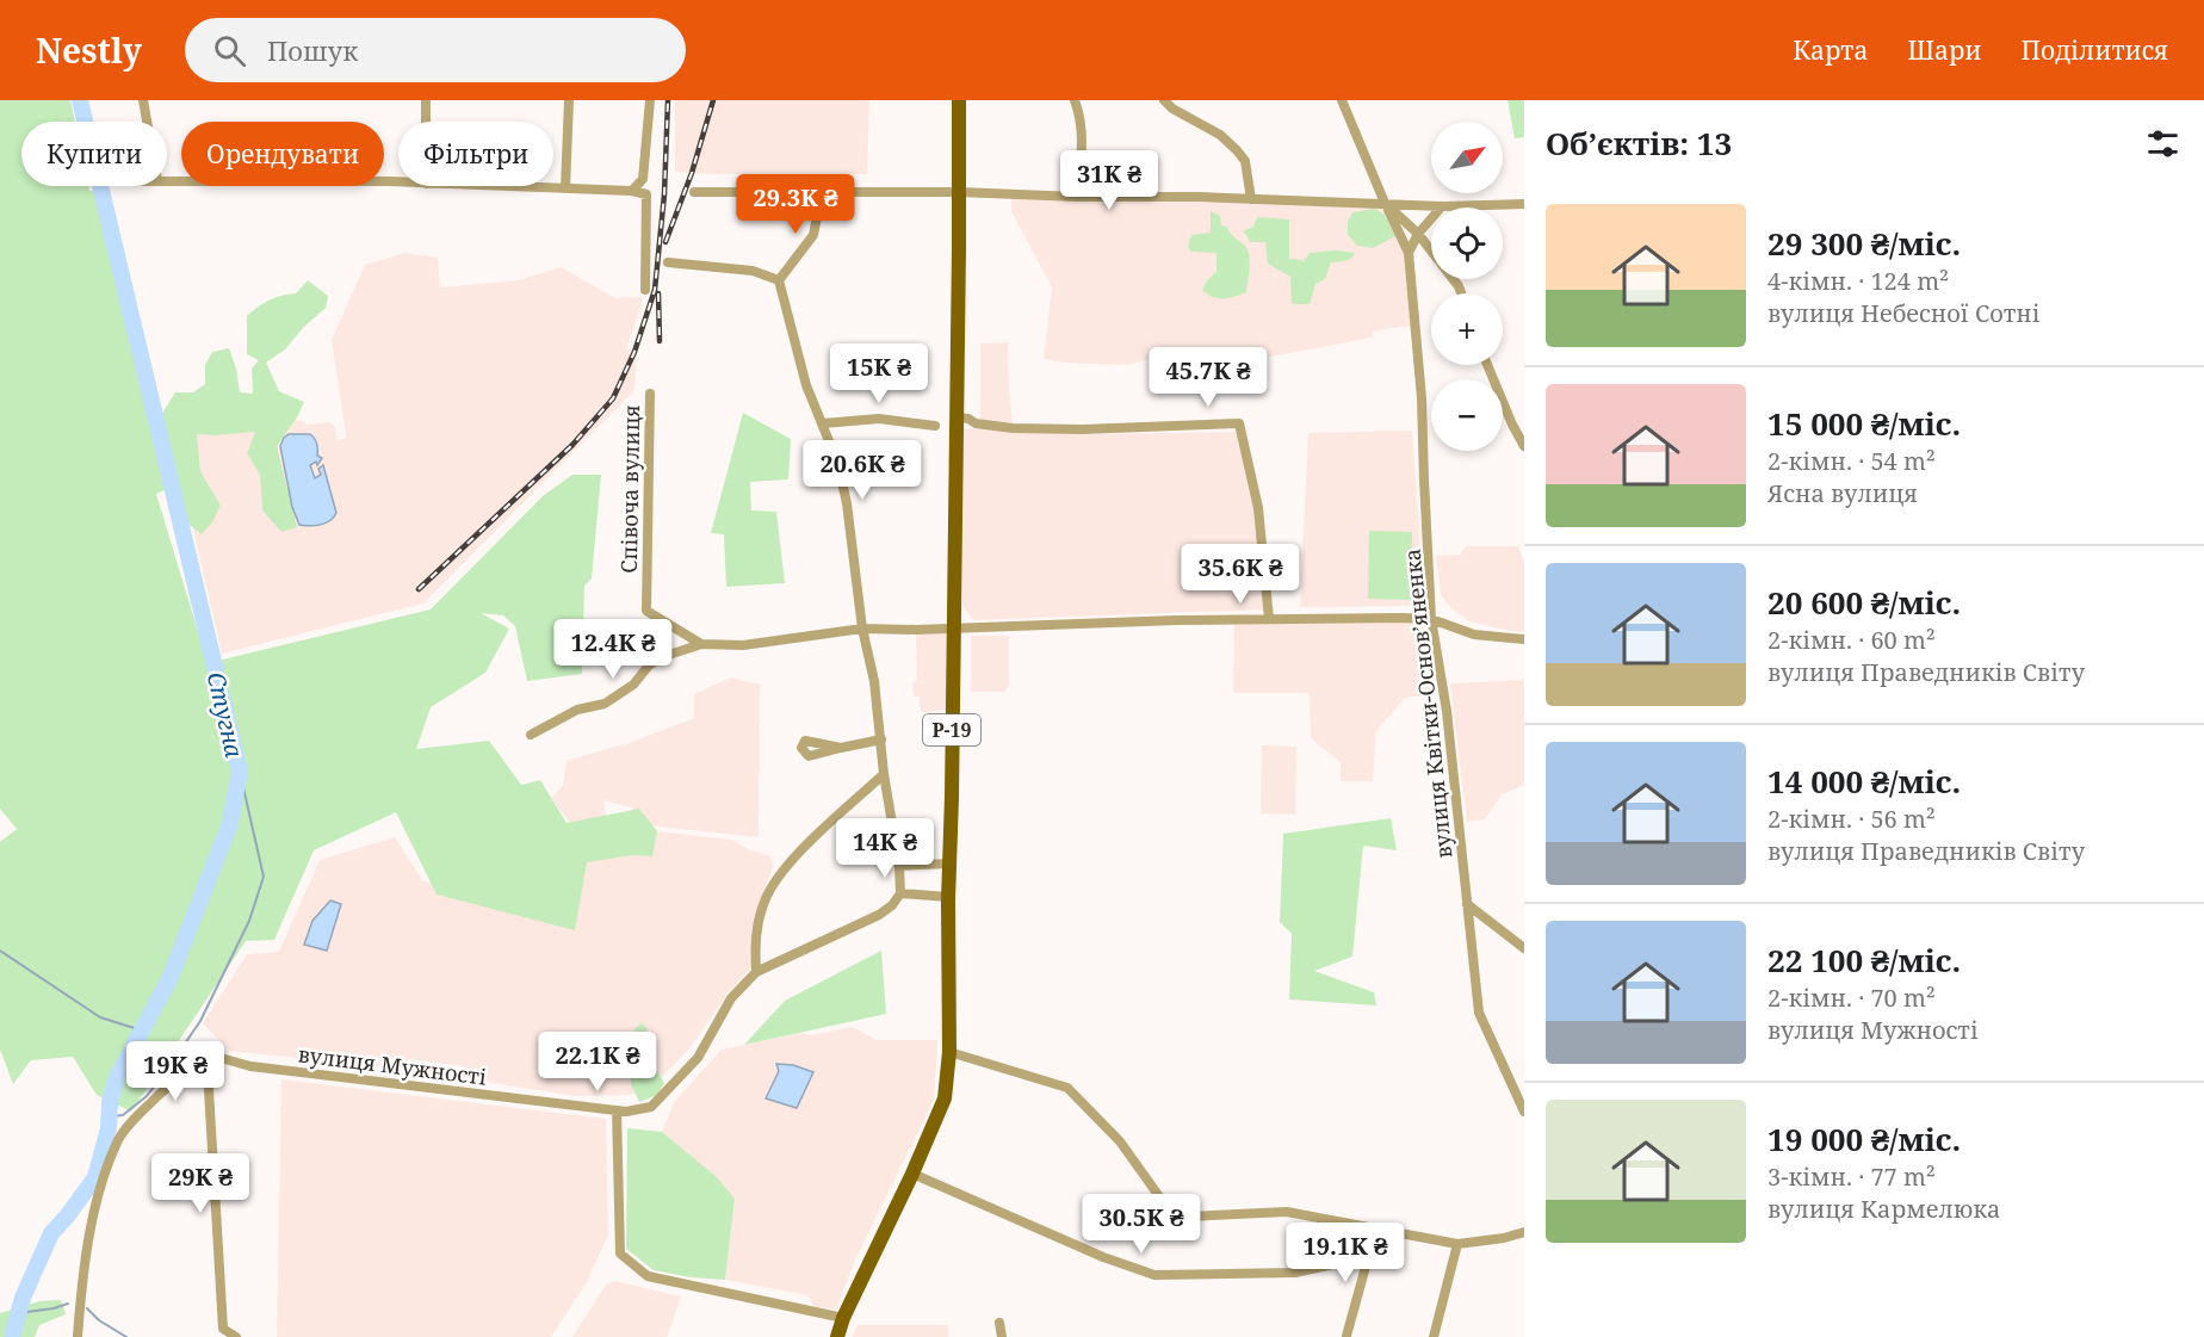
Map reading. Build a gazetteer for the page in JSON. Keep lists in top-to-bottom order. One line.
{"streets":{"main road":["Р-19"],"street":["Співоча вулиця","вулиця Квітки-Основʼяненка","вулиця Мужності"]},"crossings":[["Співоча вулиця","вулиця Квітки-Основʼяненка"],["Співоча вулиця","Р-19"]],"water":["Стугна"],"north":"top right","page":{"header":"Nestly","search":"Пошук","nav":["Карта","Шари","Поділитися"],"heading":"Об’єктів: 13","map_buttons":["+","−"],"chip":["Купити","Орендувати","Фільтри"],"price":["31K ₴","29.3K ₴","15K ₴","45.7K ₴","20.6K ₴","35.6K ₴","12.4K ₴","14K ₴","22.1K ₴","19K ₴","29K ₴","30.5K ₴","19.1K ₴"],"list":[{"name":"29 300 ₴/міс.","note":"4-кімн. · 124 m² · вулиця Небесної Сотні"},{"name":"15 000 ₴/міс.","note":"2-кімн. · 54 m² · Ясна вулиця"},{"name":"20 600 ₴/міс.","note":"2-кімн. · 60 m² · вулиця Праведників Світу"},{"name":"14 000 ₴/міс.","note":"2-кімн. · 56 m² · вулиця Праведників Світу"},{"name":"22 100 ₴/міс.","note":"2-кімн. · 70 m² · вулиця Мужності"},{"name":"19 000 ₴/міс.","note":"3-кімн. · 77 m² · вулиця Кармелюка"}]}}
